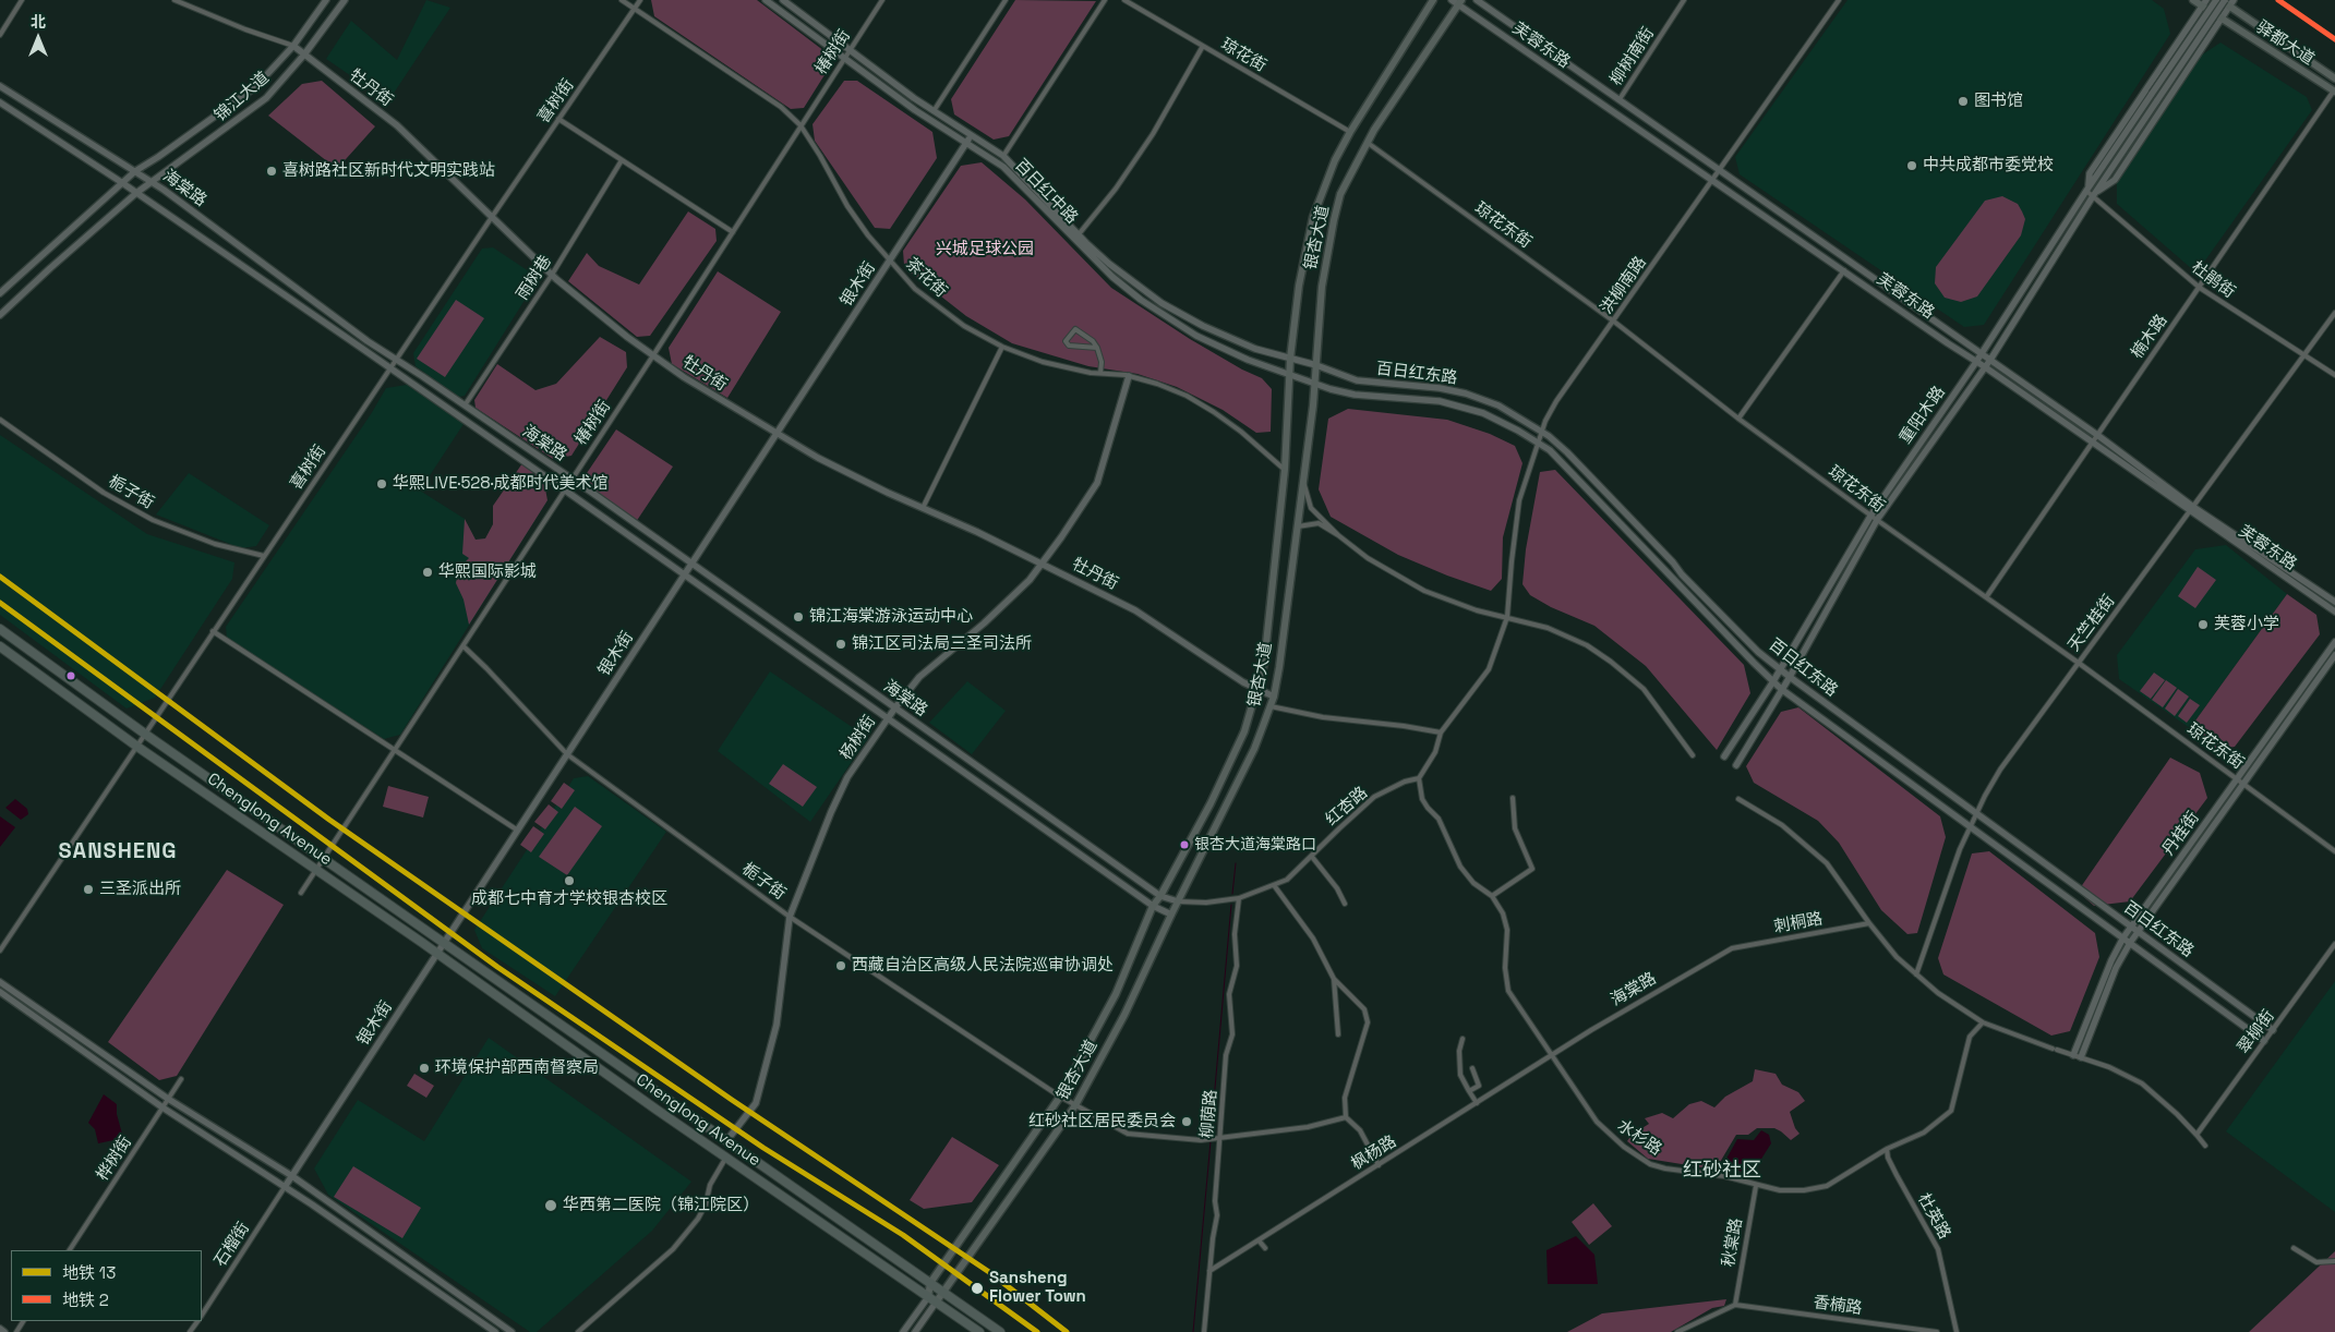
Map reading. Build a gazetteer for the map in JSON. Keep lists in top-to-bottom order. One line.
{"streets":{"highway":["Chenglong Avenue"],"main road":["驿都大道","银杏大道"],"street":["芙蓉东路","椿树街","琼花街","柳树南街","牡丹街","锦江大道","喜树街","海棠路","百日红中路","琼花东街","雨树巷","茶花街","杜鹃街","银木街","洪柳南路","楠木路","百日红东路","重阳木路","栀子街","天竺桂街","杨树街","红杏路","丹桂街","刺桐路","翠柳街","柳荫路","水杉路","枫杨路","桦树街","杜英路","秋棠路","石榴街","香楠路"]},"crossings":[["驿都大道","楠木路"],["驿都大道","重阳木路"],["芙蓉东路","柳树南街"],["芙蓉东路","银杏大道"],["芙蓉东路","洪柳南路"],["芙蓉东路","楠木路"],["芙蓉东路","重阳木路"],["芙蓉东路","天竺桂街"],["椿树街","牡丹街"],["椿树街","海棠路"],["椿树街","百日红中路"],["椿树街","茶花街"],["椿树街","栀子街"],["椿树街","Chenglong Avenue"],["琼花街","银杏大道"],["牡丹街","锦江大道"],["牡丹街","喜树街"],["牡丹街","银杏大道"],["牡丹街","雨树巷"],["牡丹街","银木街"],["牡丹街","杨树街"],["锦江大道","海棠路"],["喜树街","海棠路"],["喜树街","茶花街"],["喜树街","栀子街"],["喜树街","Chenglong Avenue"],["海棠路","银杏大道"],["海棠路","雨树巷"],["海棠路","银木街"],["海棠路","杨树街"],["海棠路","红杏路"],["海棠路","刺桐路"],["海棠路","水杉路"],["海棠路","枫杨路"],["百日红中路","银杏大道"],["百日红中路","银木街"],["百日红中路","百日红东路"],["琼花东街","银杏大道"],["琼花东街","洪柳南路"],["琼花东街","楠木路"],["琼花东街","重阳木路"],["琼花东街","天竺桂街"],["琼花东街","丹桂街"],["银杏大道","茶花街"],["银杏大道","百日红东路"],["银杏大道","栀子街"],["银杏大道","红杏路"],["银杏大道","Chenglong Avenue"],["茶花街","银木街"],["茶花街","杨树街"],["杜鹃街","楠木路"],["杜鹃街","重阳木路"],["杜鹃街","天竺桂街"],["银木街","栀子街"],["银木街","Chenglong Avenue"],["银木街","石榴街"],["洪柳南路","百日红东路"],["洪柳南路","红杏路"],["洪柳南路","水杉路"],["百日红东路","重阳木路"],["百日红东路","天竺桂街"],["百日红东路","丹桂街"],["百日红东路","翠柳街"],["栀子街","杨树街"],["栀子街","柳荫路"],["杨树街","Chenglong Avenue"],["红杏路","柳荫路"],["红杏路","水杉路"],["柳荫路","枫杨路"],["水杉路","枫杨路"],["水杉路","杜英路"],["水杉路","秋棠路"],["秋棠路","香楠路"]],"districts":["SANSHENG","红砂社区"],"parks":["兴城足球公园"],"places":["图书馆","中共成都市委党校","喜树路社区新时代文明实践站","华熙LIVE·528·成都时代美术馆","华熙国际影城","锦江海棠游泳运动中心","芙蓉小学","锦江区司法局三圣司法所","银杏大道海棠路口","成都七中育才学校银杏校区","三圣派出所","西藏自治区高级人民法院巡审协调处","环境保护部西南督察局","红砂社区居民委员会","华西第二医院（锦江院区）","Sansheng Flower Town"],"lines":["metro line 2","metro line 13"],"legend":["地铁 13","地铁 2"],"north":"top"}
